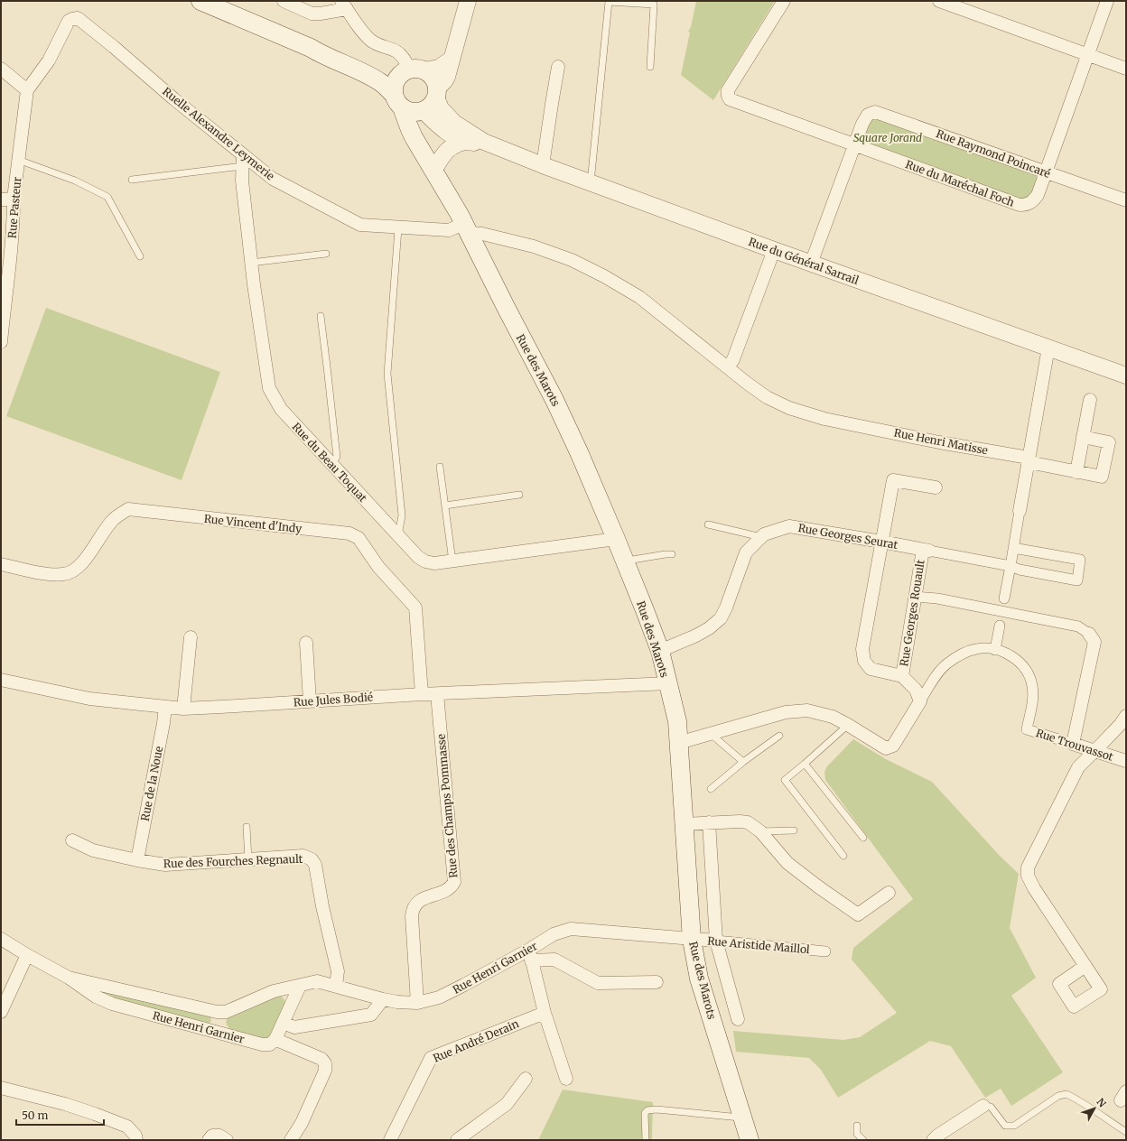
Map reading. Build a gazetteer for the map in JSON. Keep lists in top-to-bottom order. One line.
{"streets":{"main road":["Rue des Marots"],"street":["Ruelle Alexandre Leymerie","Rue Raymond Poincaré","Rue du Maréchal Foch","Rue Pasteur","Rue du Général Sarrail","Rue Henri Matisse","Rue du Beau Toquat","Rue Vincent d'Indy","Rue Georges Seurat","Rue Georges Rouault","Rue Jules Bodié","Rue Trouvassot","Rue de la Noue","Rue des Champs Pommasse","Rue des Fourches Regnault","Rue Aristide Maillol","Rue Henri Garnier","Rue André Derain"]},"crossings":[["Ruelle Alexandre Leymerie","Rue Pasteur"],["Ruelle Alexandre Leymerie","Rue des Marots"],["Ruelle Alexandre Leymerie","Rue Henri Matisse"],["Ruelle Alexandre Leymerie","Rue du Beau Toquat"],["Rue Raymond Poincaré","Rue du Maréchal Foch"],["Rue Raymond Poincaré","Rue du Général Sarrail"],["Rue du Général Sarrail","Rue des Marots"],["Rue des Marots","Rue Henri Matisse"],["Rue des Marots","Rue du Beau Toquat"],["Rue des Marots","Rue Georges Seurat"],["Rue des Marots","Rue Jules Bodié"],["Rue des Marots","Rue Aristide Maillol"],["Rue des Marots","Rue Henri Garnier"],["Rue Vincent d'Indy","Rue Jules Bodié"],["Rue Georges Seurat","Rue Georges Rouault"],["Rue Georges Rouault","Rue Trouvassot"],["Rue Jules Bodié","Rue de la Noue"],["Rue Jules Bodié","Rue des Champs Pommasse"],["Rue de la Noue","Rue des Fourches Regnault"],["Rue des Champs Pommasse","Rue Henri Garnier"],["Rue des Fourches Regnault","Rue Henri Garnier"],["Rue Aristide Maillol","Rue Henri Garnier"]],"parks":["Square Jorand"],"scale_bar":"50 m","north":"top right"}
